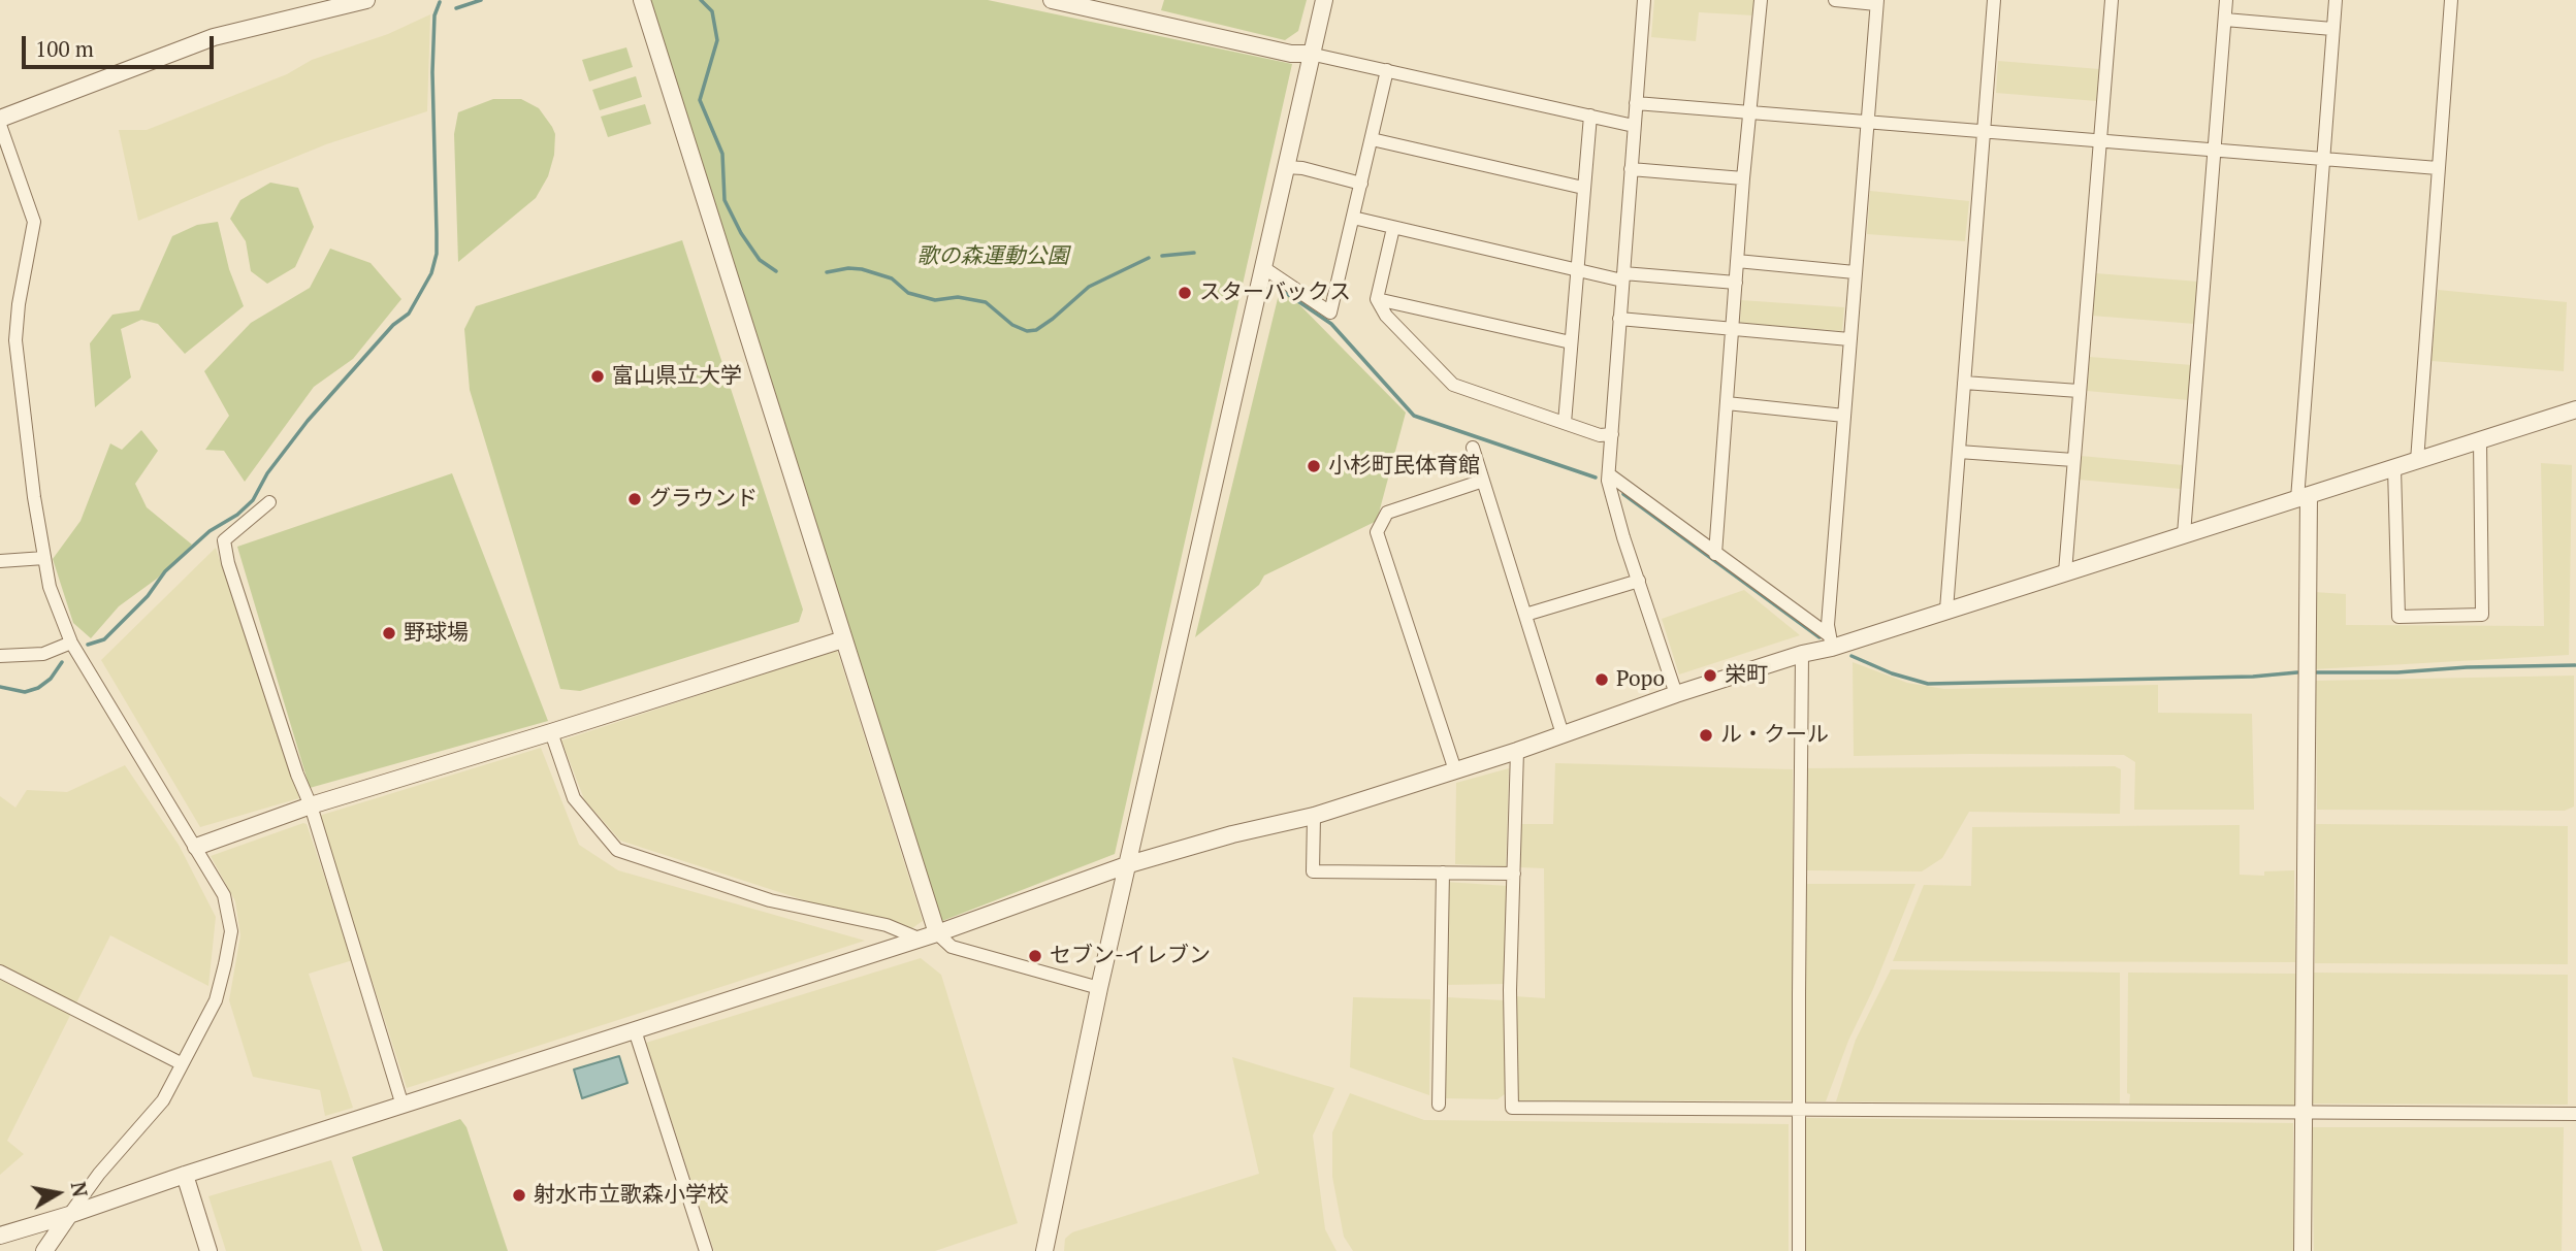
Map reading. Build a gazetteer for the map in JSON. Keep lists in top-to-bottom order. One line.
{"parks":["歌の森運動公園"],"places":["スターバックス","富山県立大学","小杉町民体育館","グラウンド","野球場","栄町","Popo","ル・クール","セブン-イレブン","射水市立歌森小学校"],"scale_bar":"100 m","north":"right"}
